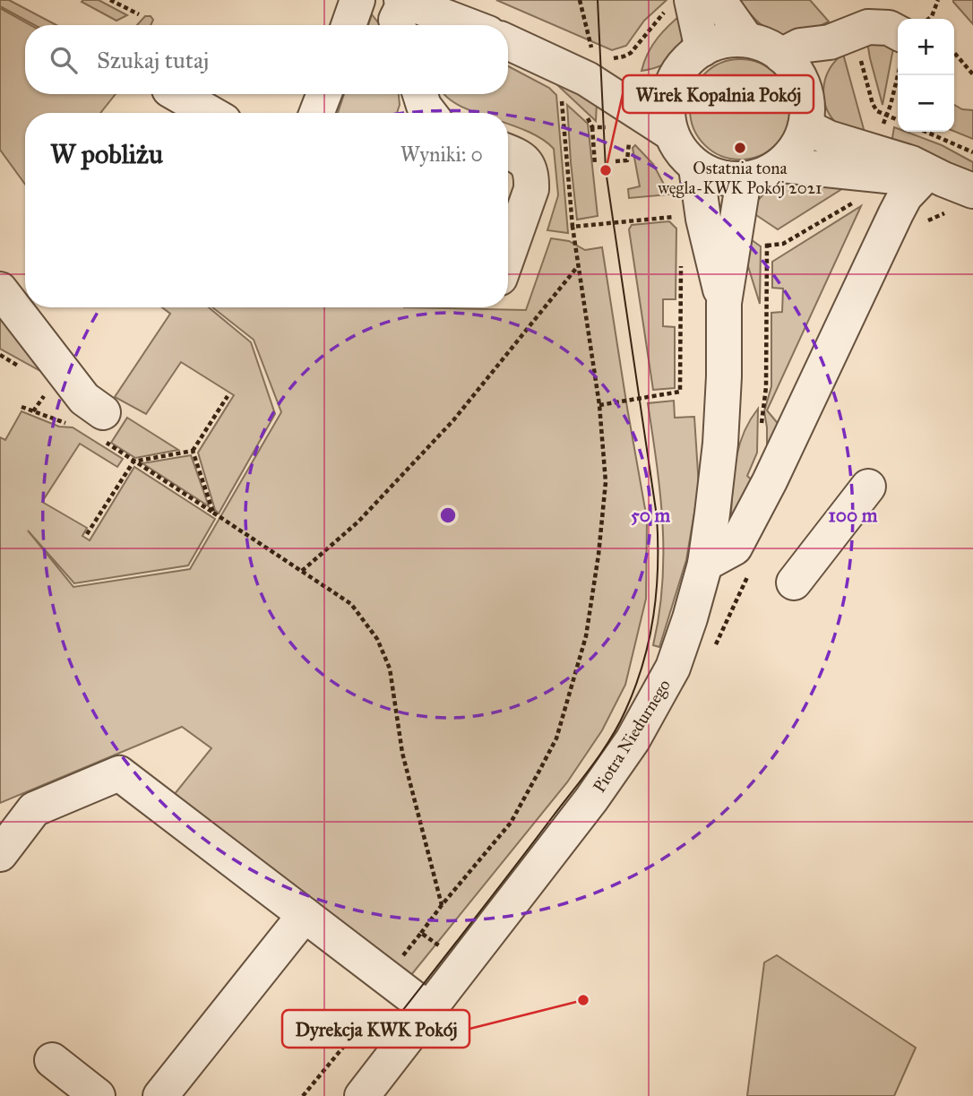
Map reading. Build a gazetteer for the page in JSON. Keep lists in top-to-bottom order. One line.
{"streets":{"street":["Piotra Niedurnego"]},"places":["Ostatnia tona węgla-KWK Pokój 2021","Wirek Kopalnia Pokój","Dyrekcja KWK Pokój"],"page":{"map_buttons":["+","−"],"search":"Szukaj tutaj","heading":["W pobliżu","Wyniki: 0"]},"rings":["50 m","100 m"]}
